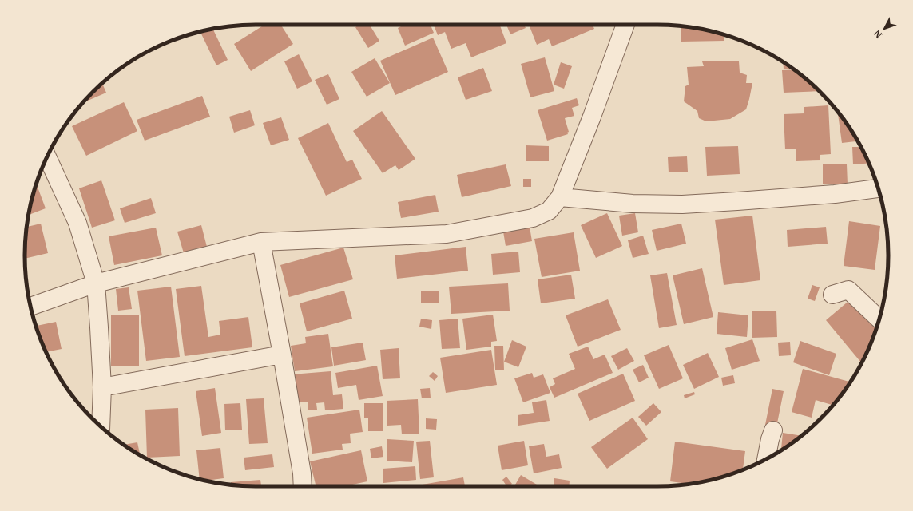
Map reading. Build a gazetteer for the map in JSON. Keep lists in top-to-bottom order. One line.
{"north":"bottom left"}
